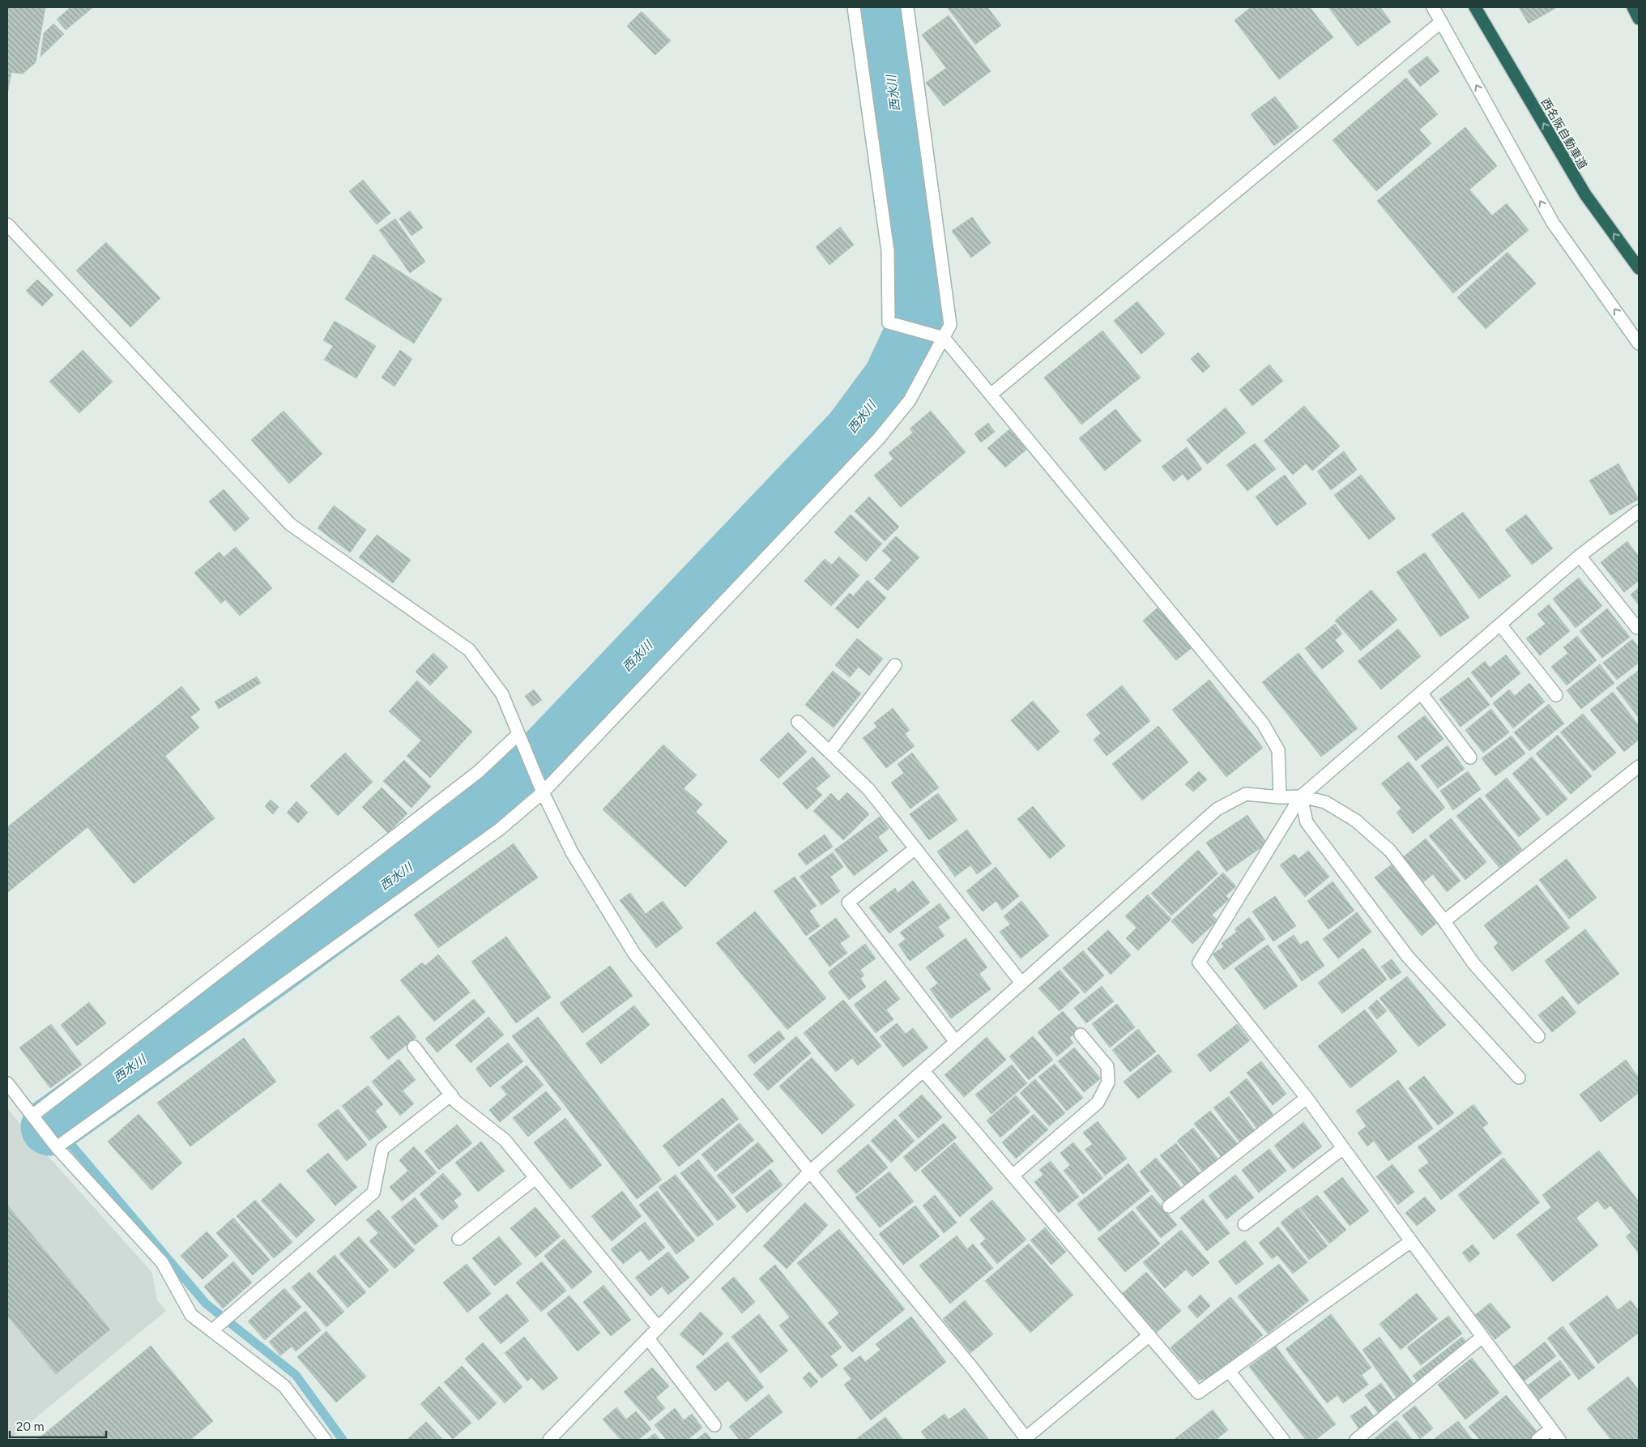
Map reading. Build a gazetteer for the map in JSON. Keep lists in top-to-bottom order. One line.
{"streets":{"highway":["西名阪自動車道"]},"one_way":["西名阪自動車道"],"water":["西水川"],"scale_bar":"20 m"}
